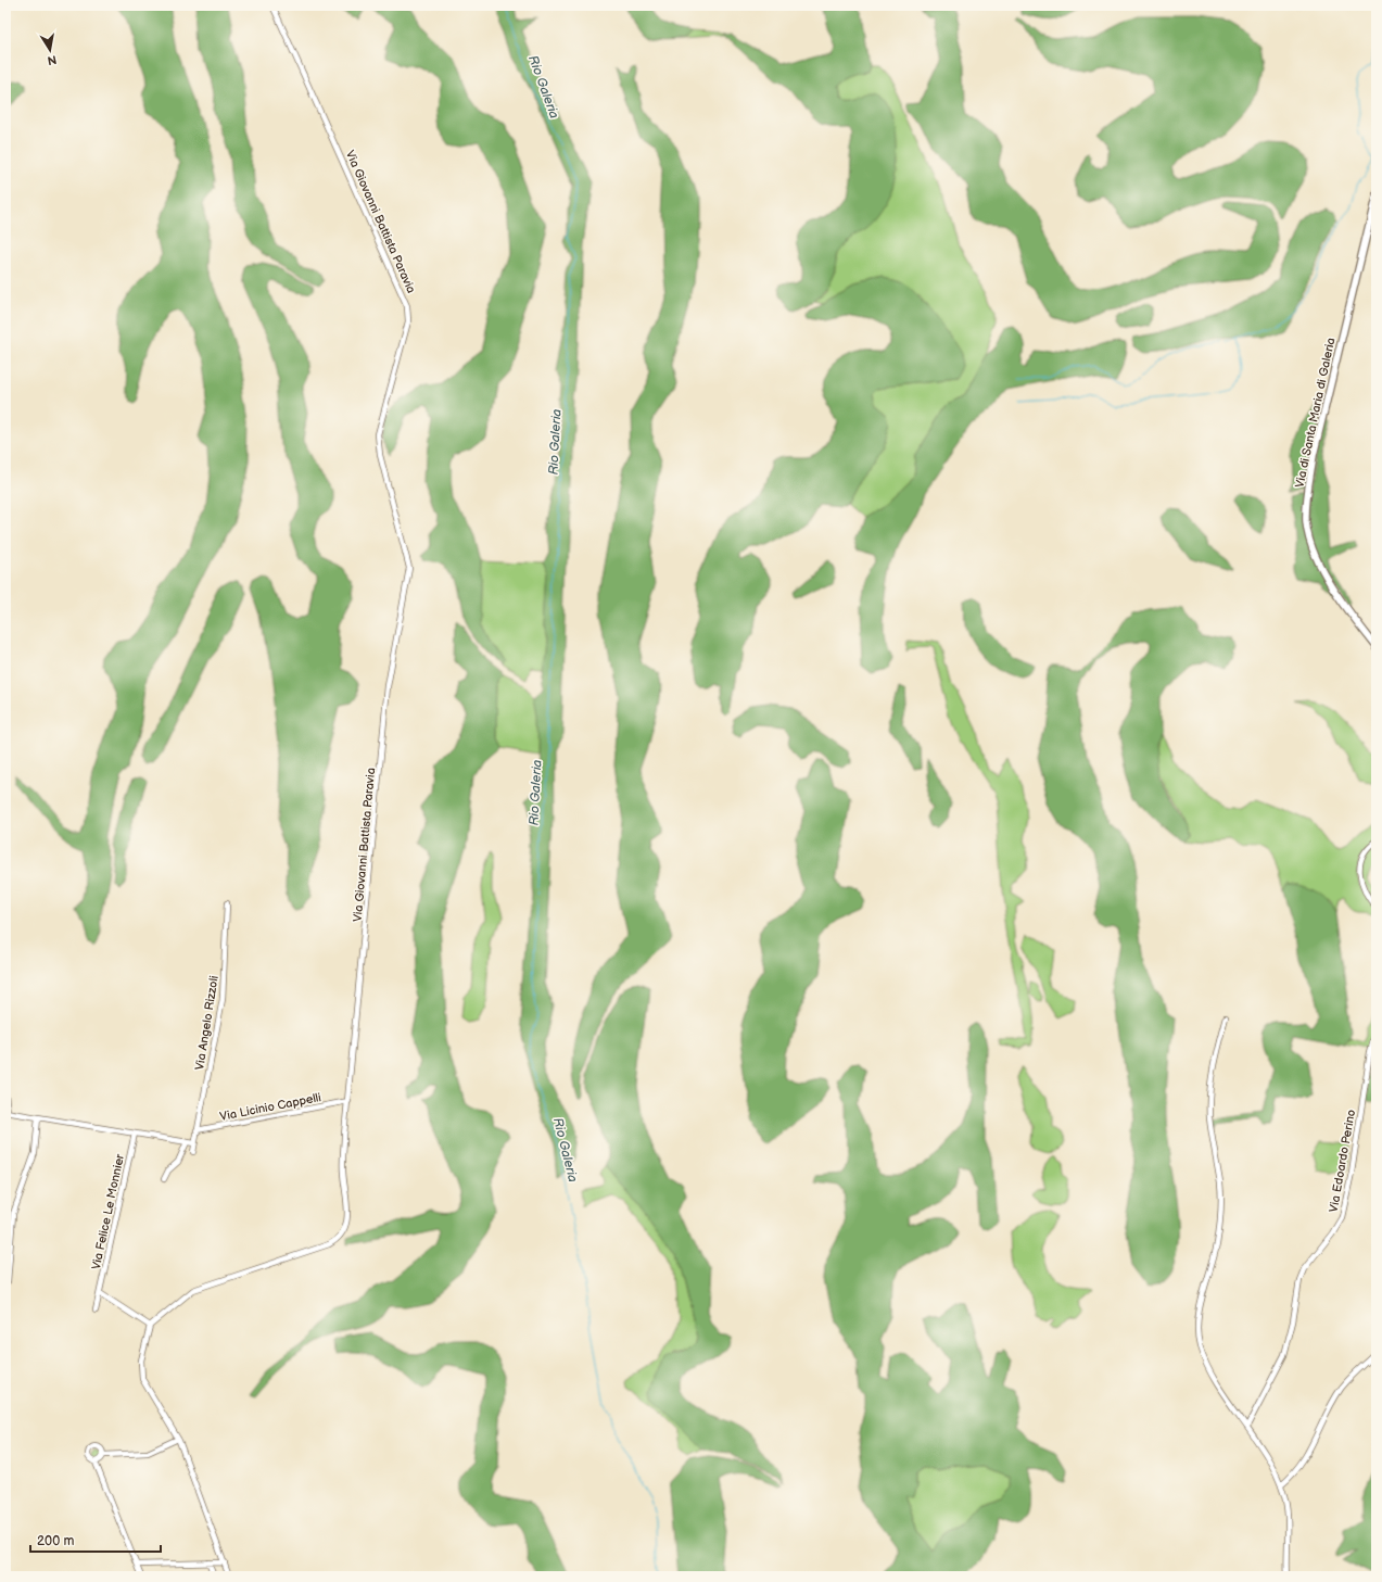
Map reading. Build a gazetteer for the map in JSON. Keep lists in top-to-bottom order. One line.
{"streets":{"street":["Via Giovanni Battista Paravia","Via di Santa Maria di Galeria","Via Angelo Rizzoli","Via Licinio Cappelli","Via Edoardo Perino","Via Felice Le Monnier"]},"crossings":[["Via Giovanni Battista Paravia","Via Licinio Cappelli"],["Via Angelo Rizzoli","Via Licinio Cappelli"]],"water":["Rio Galeria"],"scale_bar":"200 m","north":"bottom"}
